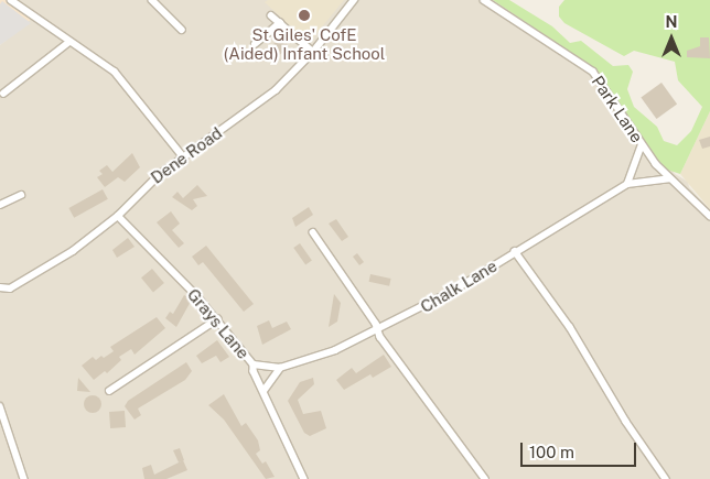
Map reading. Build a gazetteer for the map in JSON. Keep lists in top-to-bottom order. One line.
{"streets":{"street":["Park Lane","Dene Road","Chalk Lane","Grays Lane"]},"crossings":[["Park Lane","Chalk Lane"],["Dene Road","Grays Lane"],["Chalk Lane","Grays Lane"]],"places":["St Giles' CofE (Aided) Infant School"],"scale_bar":"100 m","north":"top"}
